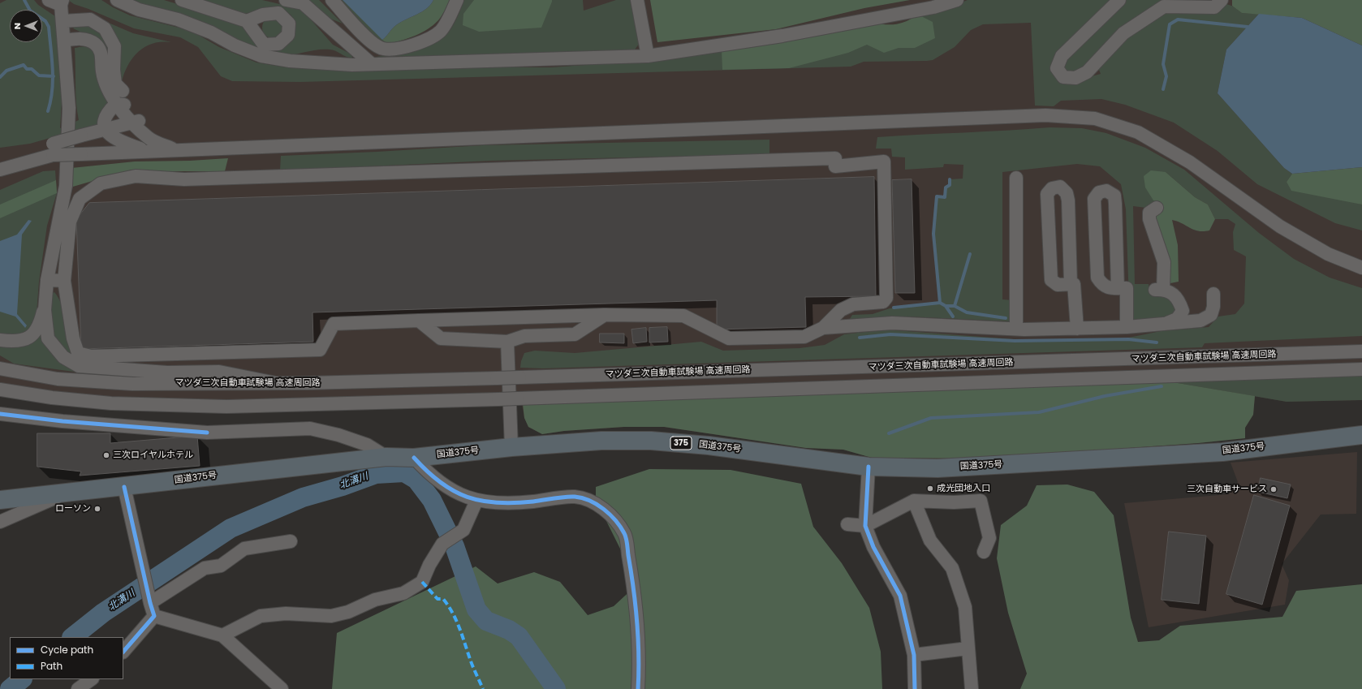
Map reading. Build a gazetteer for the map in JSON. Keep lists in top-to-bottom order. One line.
{"streets":{"highway":["375","国道375号"],"street":["マツダ三次自動車試験場 高速周回路"]},"water":["北溝川"],"places":["三次ロイヤルホテル","成光団地入口","三次自動車サービス","ローソン"],"legend":["Cycle path","Path"],"north":"left"}
